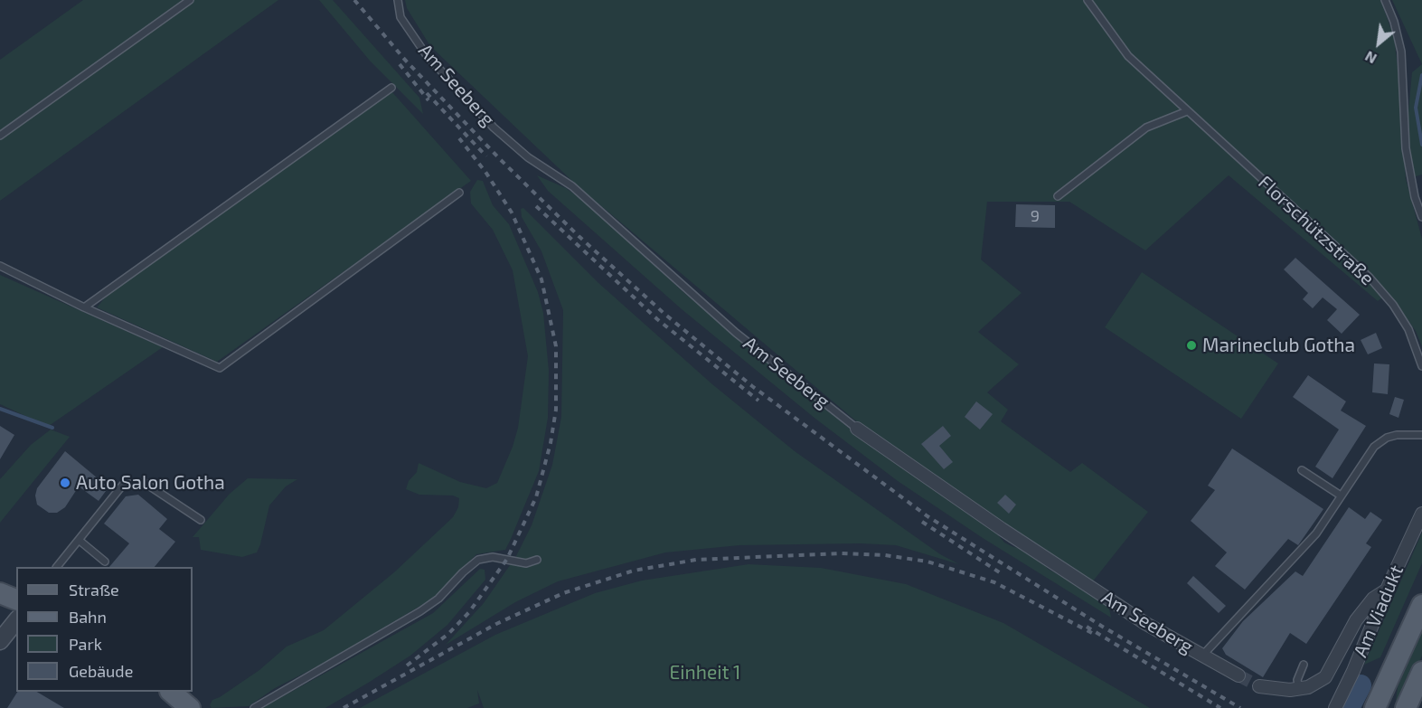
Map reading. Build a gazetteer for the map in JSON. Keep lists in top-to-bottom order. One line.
{"streets":{"street":["Am Seeberg","Am Viadukt"],"lane":["Florschützstraße"]},"parks":["Einheit 1"],"places":["Marineclub Gotha","Auto Salon Gotha"],"house_numbers":["9"],"legend":["Straße","Bahn","Park","Gebäude"],"north":"bottom left"}
